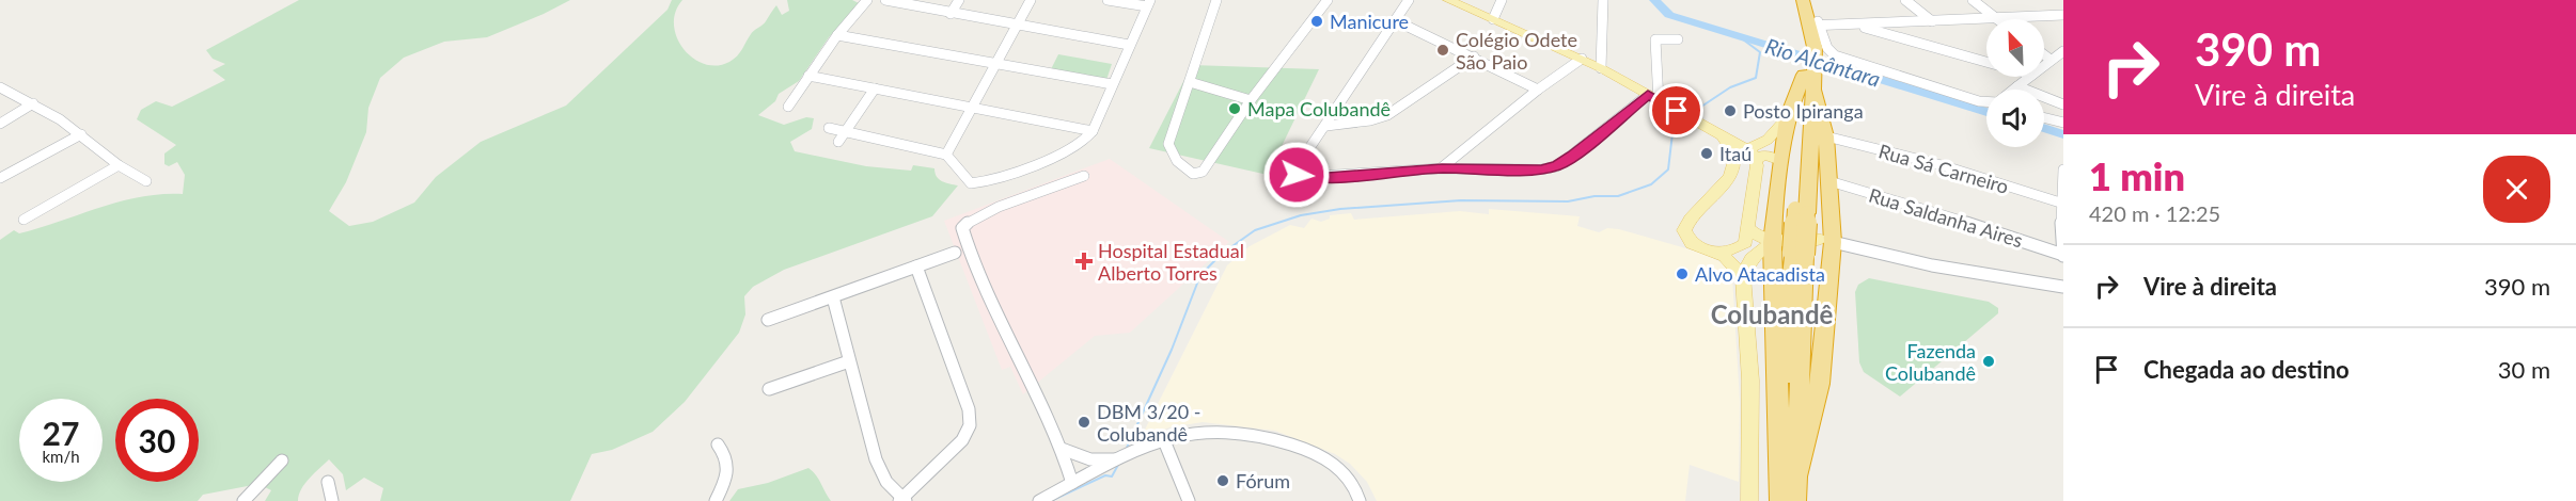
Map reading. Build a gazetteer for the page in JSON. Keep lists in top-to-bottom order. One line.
{"streets":{"street":["Rua Sá Carneiro","Rua Saldanha Aires"]},"districts":["Colubandê"],"water":["Rio Alcântara"],"places":{"other":["Manicure","Colégio Odete São Paio","Mapa Colubandê","Posto Ipiranga","Itaú","Alvo Atacadista","Fazenda Colubandê","DBM 3/20 - Colubandê","Fórum"],"health":["Hospital Estadual Alberto Torres"]},"north":"top left","page":{"turn":["390 m","Vire à direita"],"heading":["1 min","420 m · 12:25"],"list":[{"name":"Vire à direita","value":"390 m"},{"name":"Chegada ao destino","value":"30 m"}],"speed":"27 km/h","limit":"30"}}
